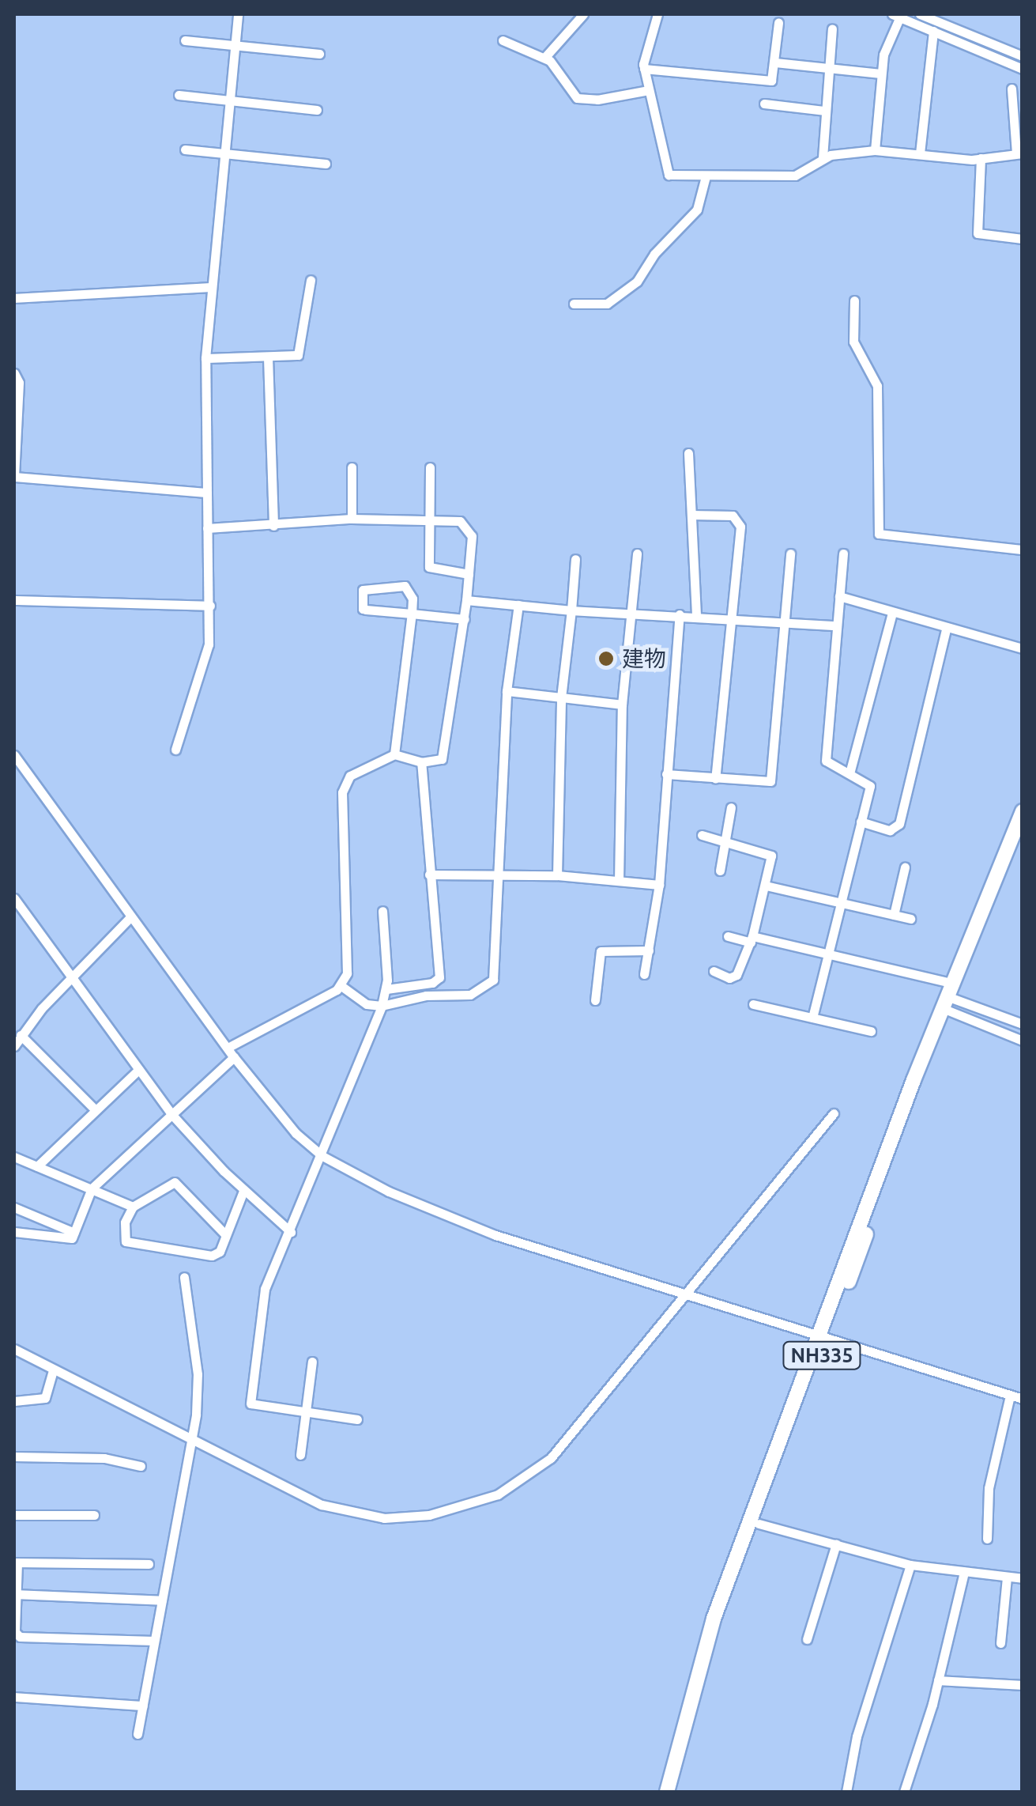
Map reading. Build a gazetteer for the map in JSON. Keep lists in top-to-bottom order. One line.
{"streets":{"highway":["NH335"]},"places":["建物"]}
